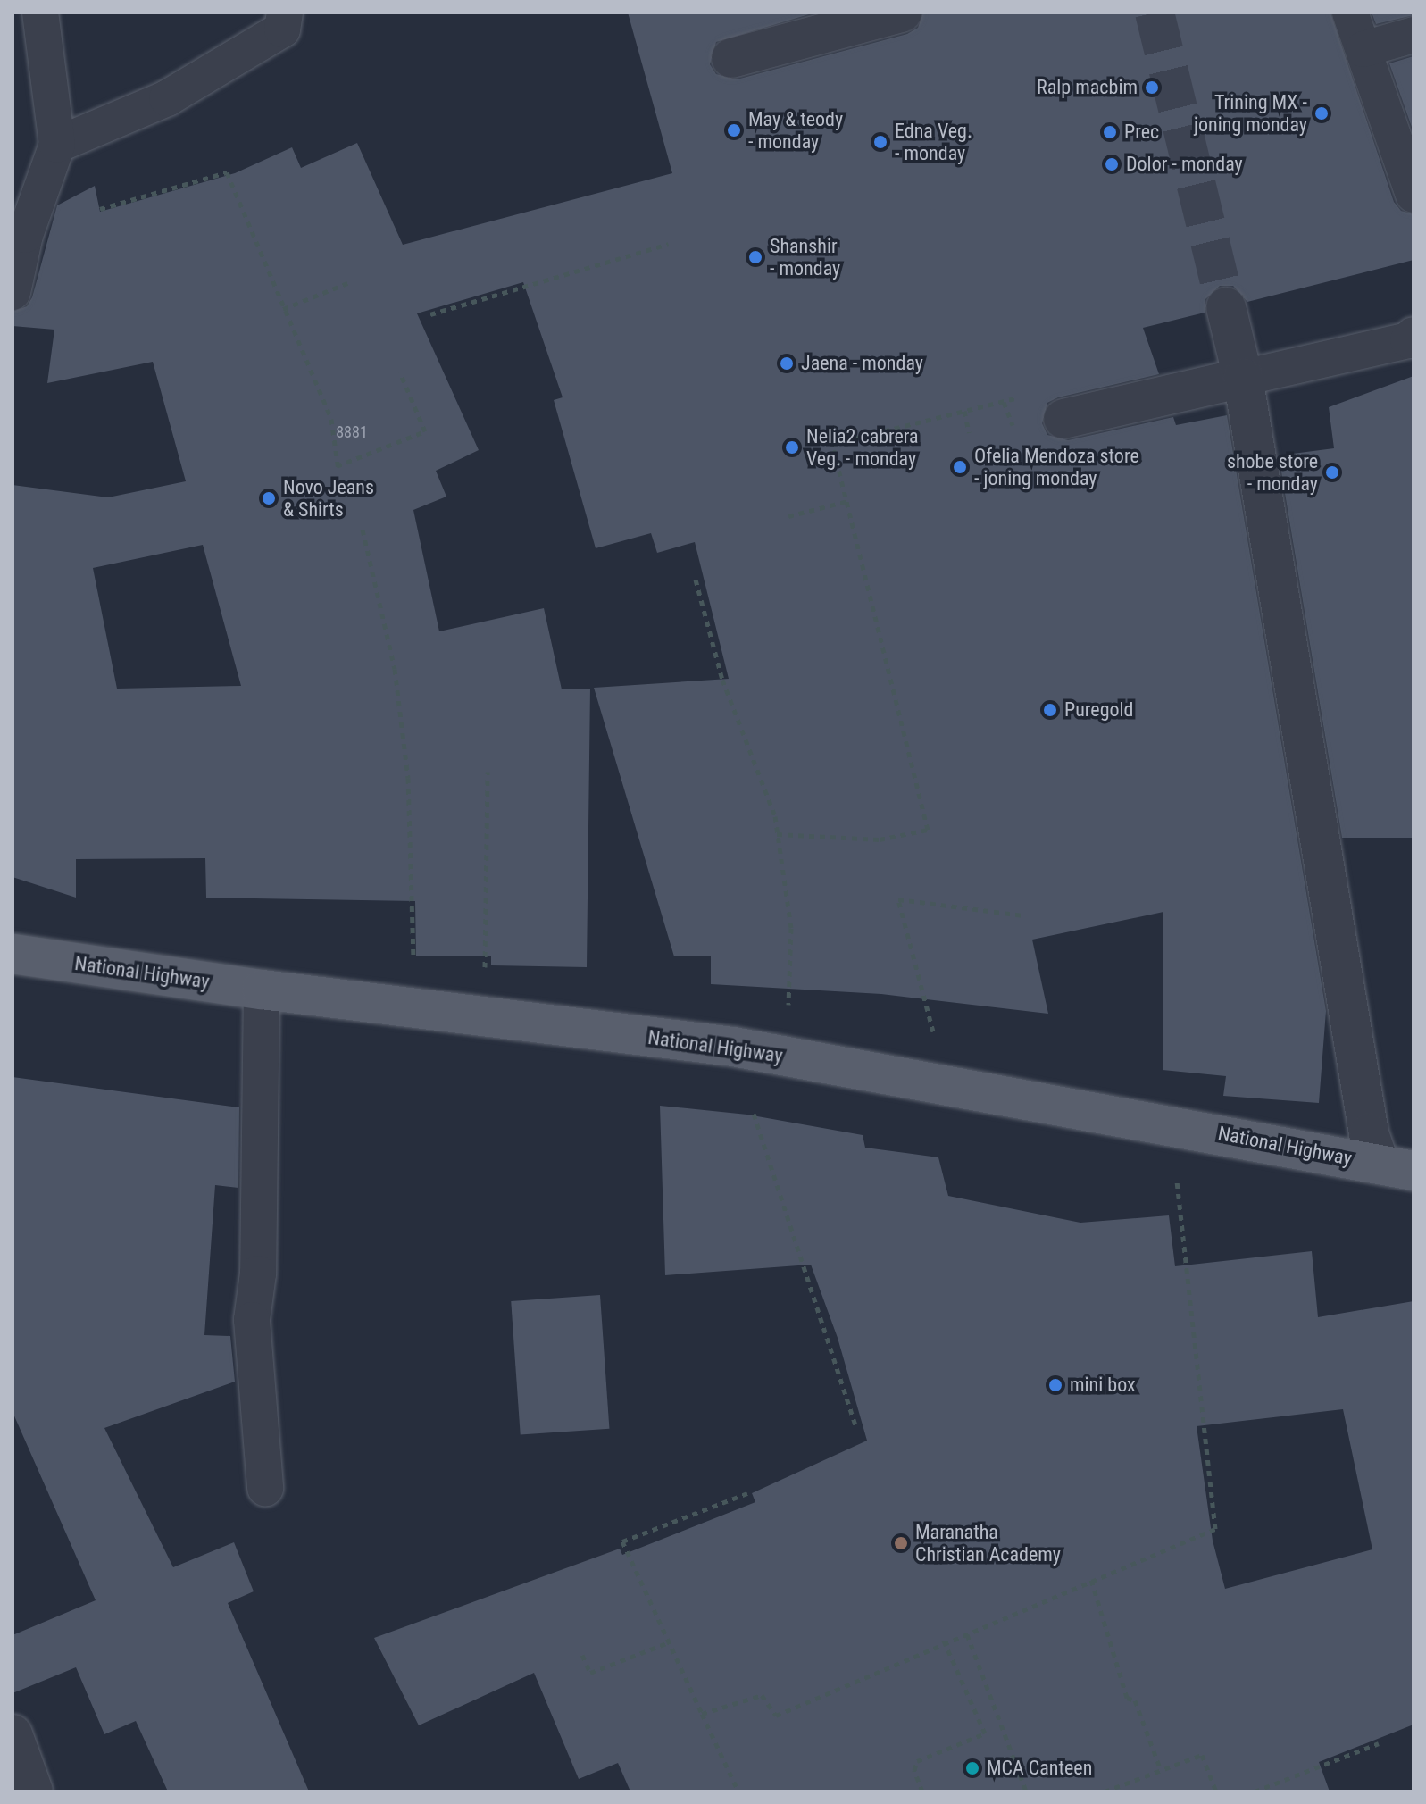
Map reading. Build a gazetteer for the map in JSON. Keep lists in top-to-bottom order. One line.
{"streets":{"main road":["National Highway"]},"places":["Ralp macbim","Trining MX - joning monday","May & teody - monday","Prec","Edna Veg. - monday","Dolor - monday","Shanshir - monday","Jaena - monday","Nelia2 cabrera Veg. - monday","Ofelia Mendoza store - joning monday","shobe store - monday","Novo Jeans & Shirts","Puregold","mini box","Maranatha Christian Academy","MCA Canteen"],"house_numbers":["8881"]}
